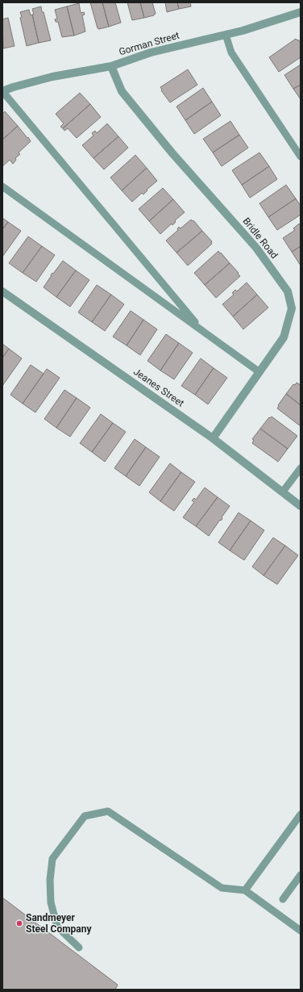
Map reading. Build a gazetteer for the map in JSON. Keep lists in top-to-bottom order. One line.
{"streets":{"street":["Gorman Street","Bridle Road","Jeanes Street"]},"crossings":[["Gorman Street","Bridle Road"],["Bridle Road","Jeanes Street"]],"places":["Sandmeyer Steel Company"]}
